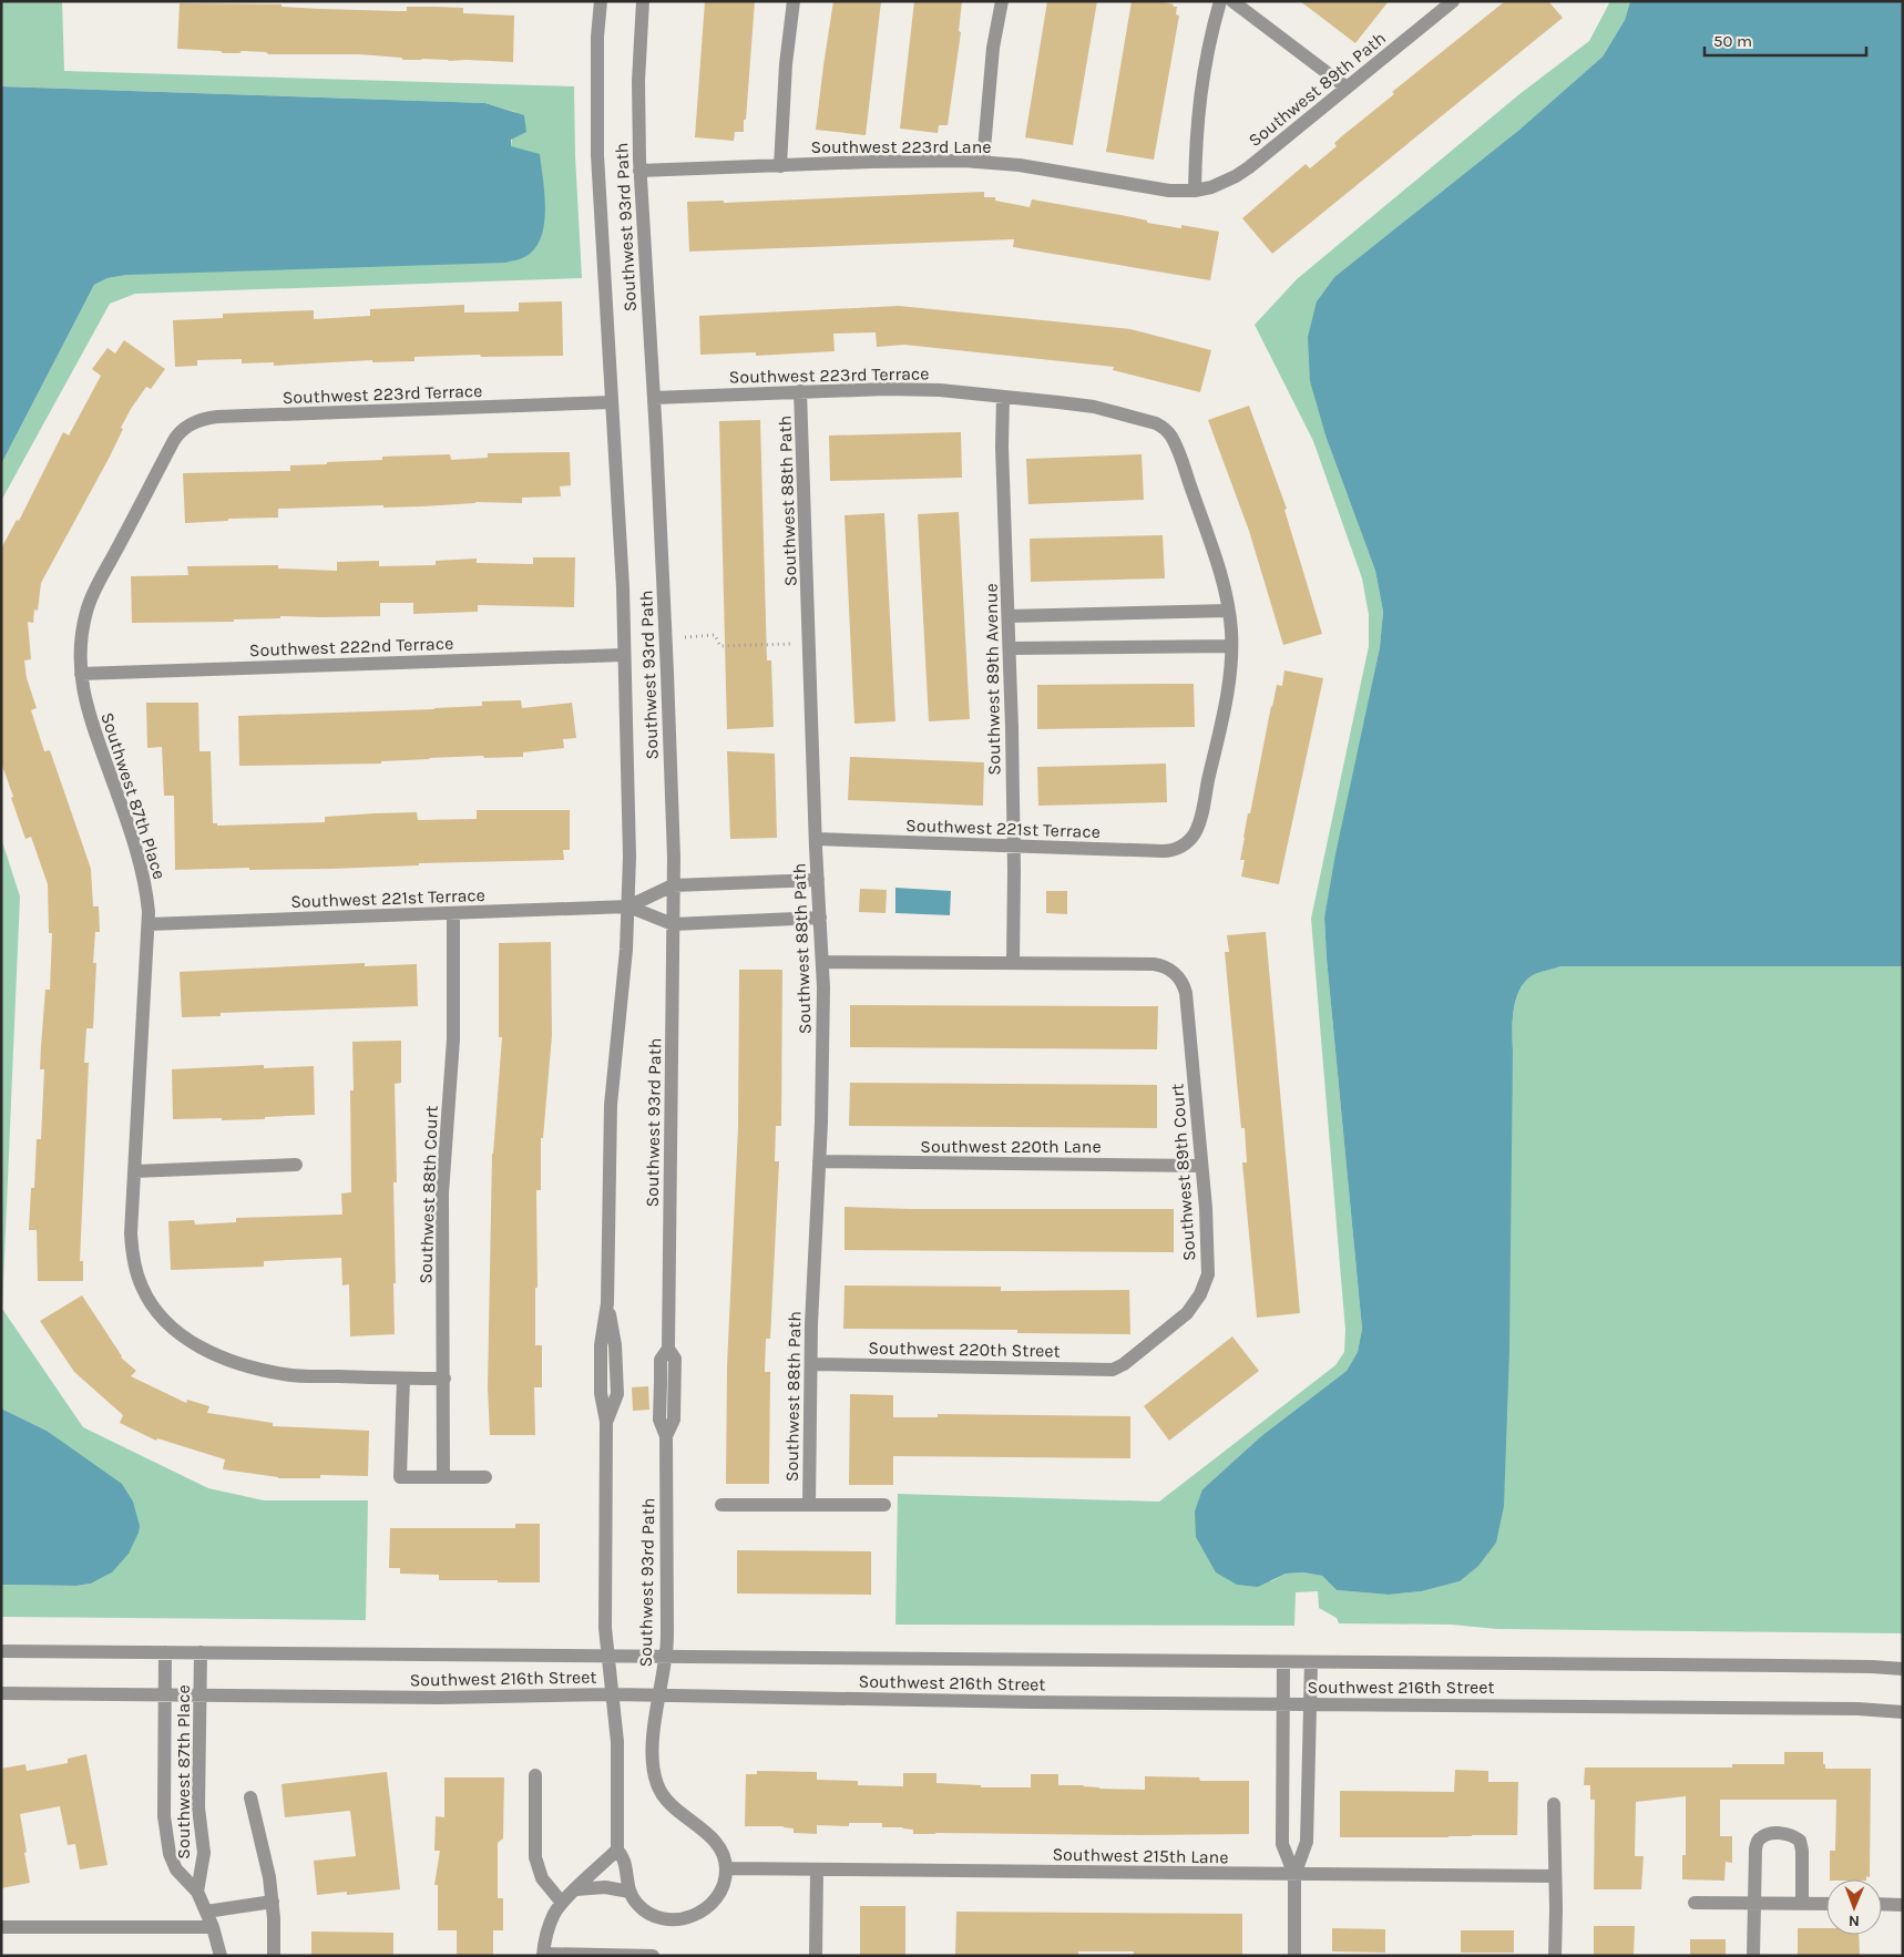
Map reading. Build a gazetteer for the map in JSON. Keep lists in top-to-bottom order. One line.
{"streets":{"street":["Southwest 89th Path","Southwest 223rd Lane","Southwest 93rd Path","Southwest 223rd Terrace","Southwest 88th Path","Southwest 222nd Terrace","Southwest 89th Avenue","Southwest 87th Place","Southwest 221st Terrace","Southwest 220th Lane","Southwest 89th Court","Southwest 88th Court","Southwest 220th Street","Southwest 216th Street","Southwest 215th Lane"]},"crossings":[["Southwest 89th Path","Southwest 223rd Lane"],["Southwest 223rd Lane","Southwest 93rd Path"],["Southwest 93rd Path","Southwest 223rd Terrace"],["Southwest 93rd Path","Southwest 222nd Terrace"],["Southwest 93rd Path","Southwest 221st Terrace"],["Southwest 93rd Path","Southwest 216th Street"],["Southwest 223rd Terrace","Southwest 88th Path"],["Southwest 223rd Terrace","Southwest 89th Avenue"],["Southwest 223rd Terrace","Southwest 87th Place"],["Southwest 88th Path","Southwest 221st Terrace"],["Southwest 88th Path","Southwest 220th Lane"],["Southwest 88th Path","Southwest 220th Street"],["Southwest 222nd Terrace","Southwest 87th Place"],["Southwest 89th Avenue","Southwest 221st Terrace"],["Southwest 89th Avenue","Southwest 89th Court"],["Southwest 87th Place","Southwest 221st Terrace"],["Southwest 87th Place","Southwest 216th Street"],["Southwest 221st Terrace","Southwest 88th Court"],["Southwest 220th Lane","Southwest 89th Court"],["Southwest 89th Court","Southwest 220th Street"]],"scale_bar":"50 m","north":"bottom"}
